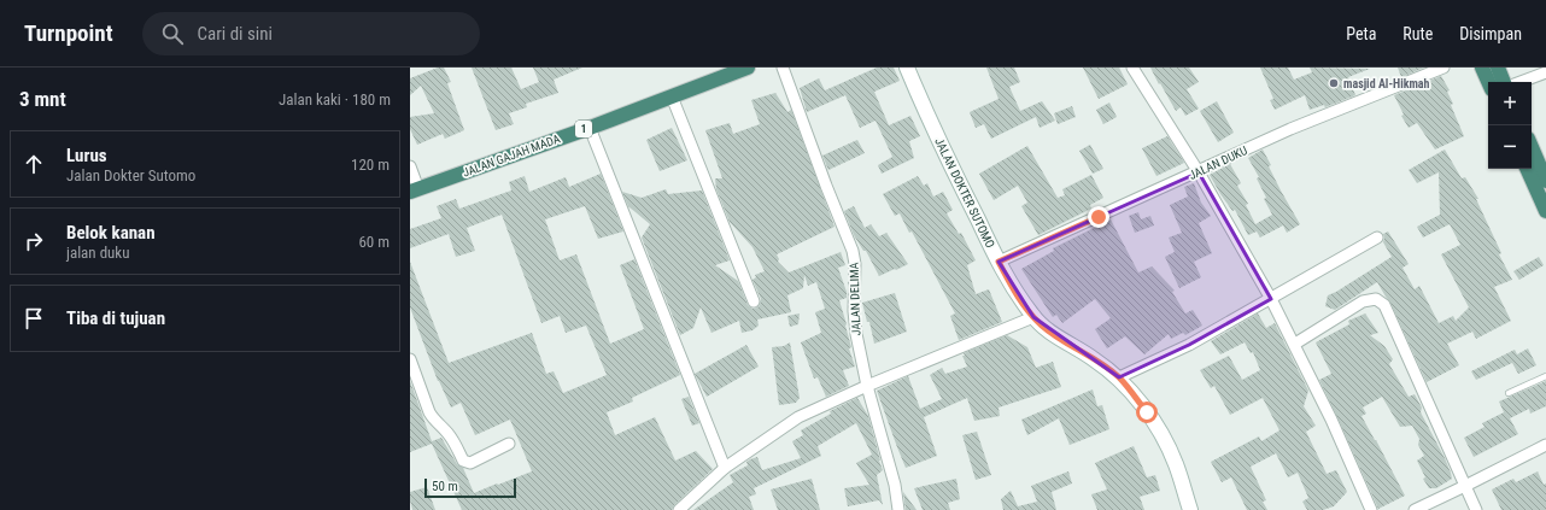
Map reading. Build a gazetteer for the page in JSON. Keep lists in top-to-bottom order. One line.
{"streets":{"highway":["1","JALAN GAJAH MADA"],"main road":["JALAN DOKTER SUTOMO"],"street":["JALAN DUKU","JALAN DELIMA"]},"crossings":[["JALAN DUKU","JALAN DOKTER SUTOMO"]],"places":["masjid Al-Hikmah"],"scale_bar":"50 m","page":{"header":"Turnpoint","search":"Cari di sini","nav":["Peta","Rute","Disimpan"],"heading":["3 mnt","Jalan kaki · 180 m"],"map_buttons":["+","−"],"list":[["Lurus","Jalan Dokter Sutomo","120 m"],["Belok kanan","jalan duku","60 m"],"Tiba di tujuan"],"scale":"50 m"}}
